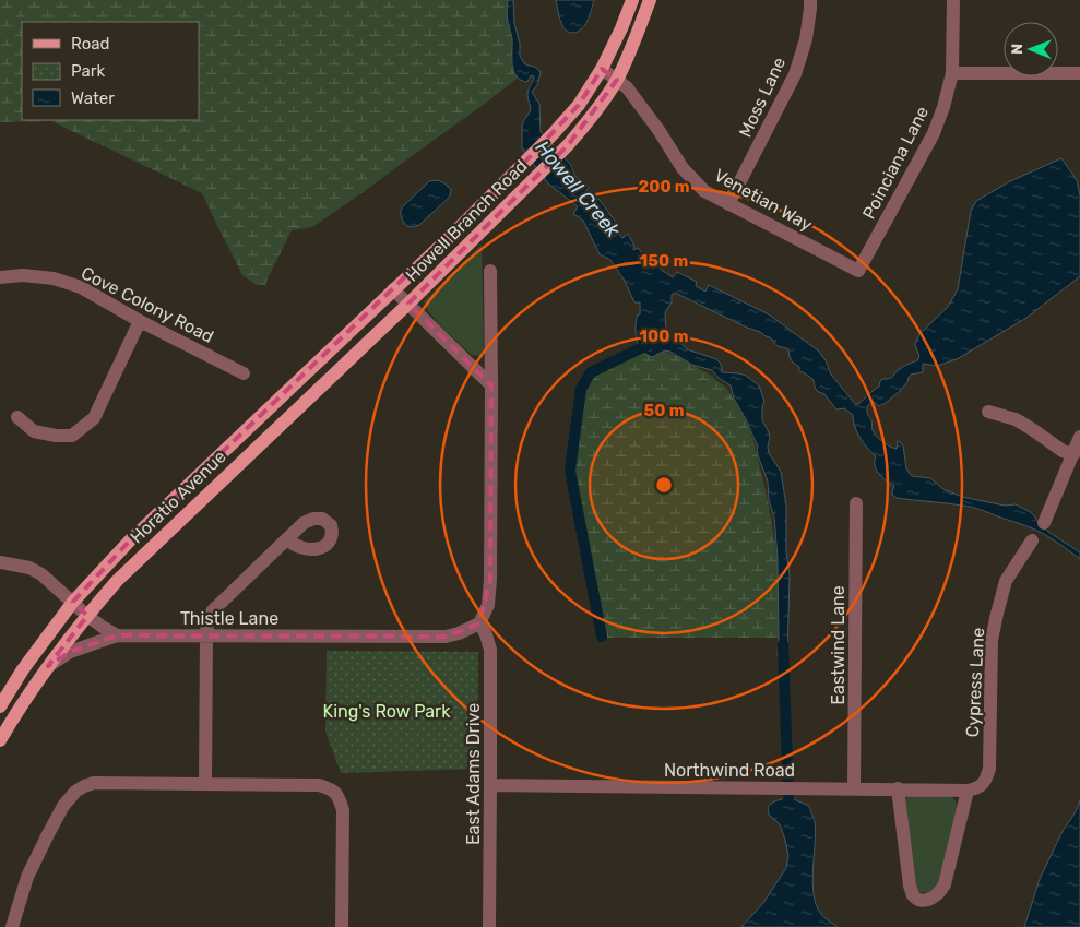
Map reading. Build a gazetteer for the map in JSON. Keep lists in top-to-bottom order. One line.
{"streets":{"main road":["Howell Branch Road","Horatio Avenue"],"street":["Moss Lane","Poinciana Lane","Venetian Way","Cove Colony Road","Thistle Lane","Eastwind Lane","Cypress Lane","Northwind Road","East Adams Drive"]},"crossings":[["Moss Lane","Venetian Way"],["Poinciana Lane","Venetian Way"],["Venetian Way","Howell Branch Road"],["Howell Branch Road","Horatio Avenue"],["Thistle Lane","East Adams Drive"],["Eastwind Lane","Northwind Road"],["Cypress Lane","Northwind Road"],["Northwind Road","East Adams Drive"]],"water":["Howell Creek"],"parks":["King's Row Park"],"legend":["Road","Park","Water"],"north":"left","rings":["200 m","150 m","100 m","50 m"]}
